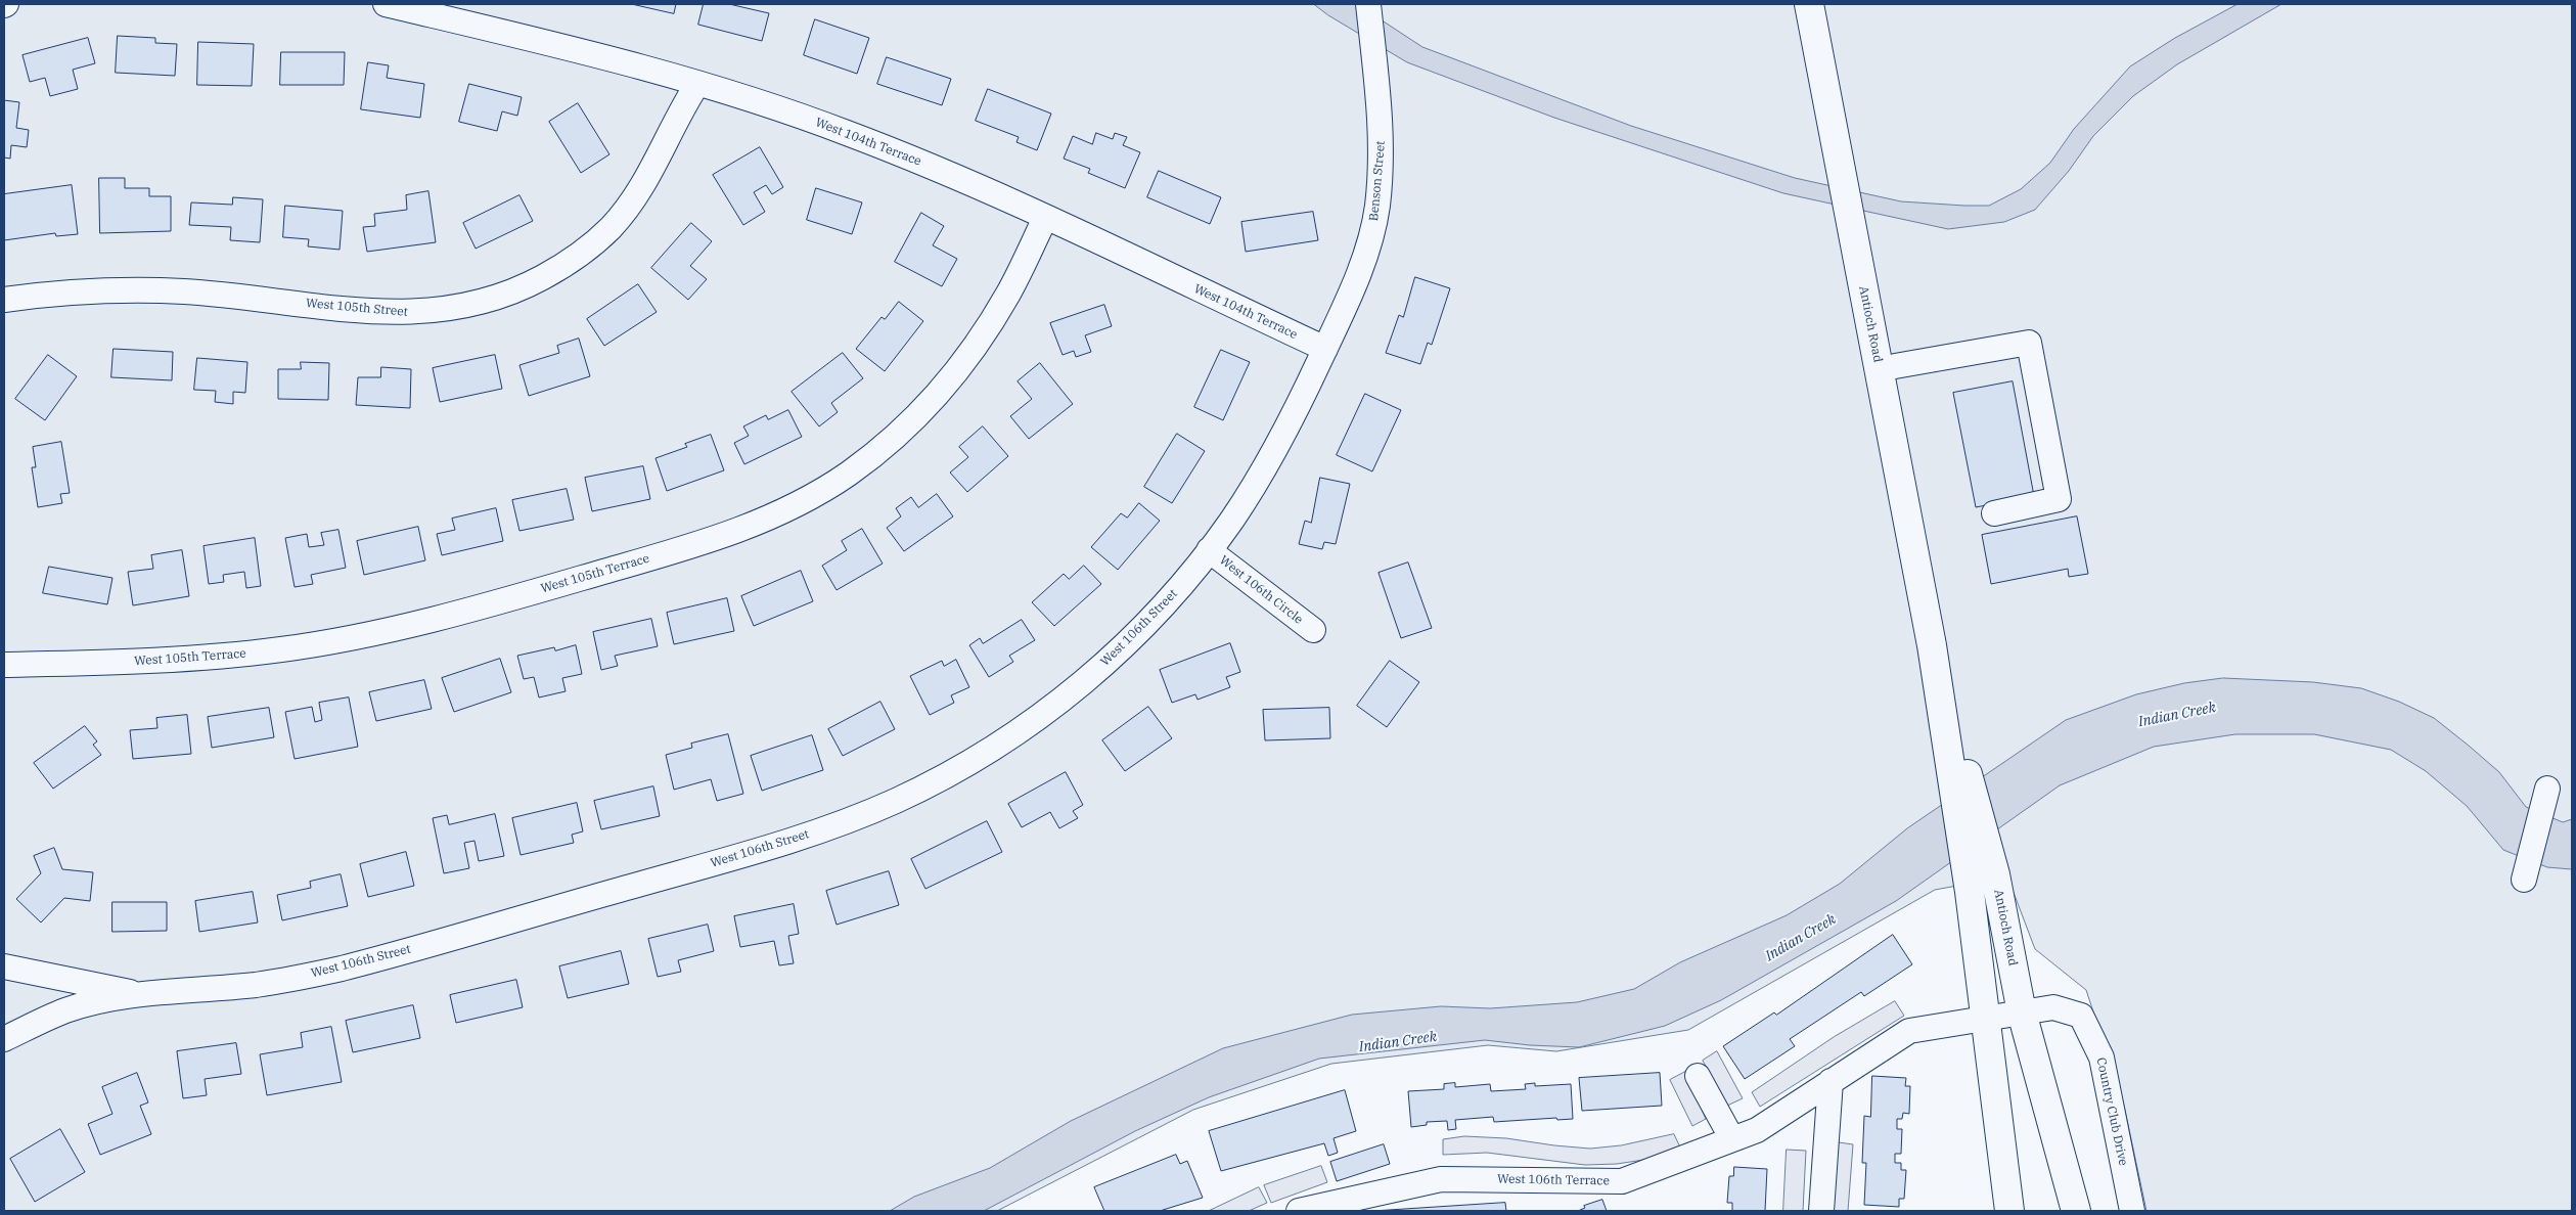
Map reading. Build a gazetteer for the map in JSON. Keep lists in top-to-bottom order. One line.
{"streets":{"main road":["Antioch Road"],"street":["West 104th Terrace","Benson Street","West 105th Street","West 105th Terrace","West 106th Circle","West 106th Street","Country Club Drive","West 106th Terrace"]},"crossings":[["West 104th Terrace","Benson Street"],["West 104th Terrace","West 105th Street"],["West 104th Terrace","West 105th Terrace"],["West 104th Terrace","West 106th Street"],["Benson Street","West 106th Street"],["Antioch Road","Country Club Drive"],["Antioch Road","West 106th Terrace"],["West 106th Circle","West 106th Street"],["Country Club Drive","West 106th Terrace"]],"water":["Indian Creek"]}
